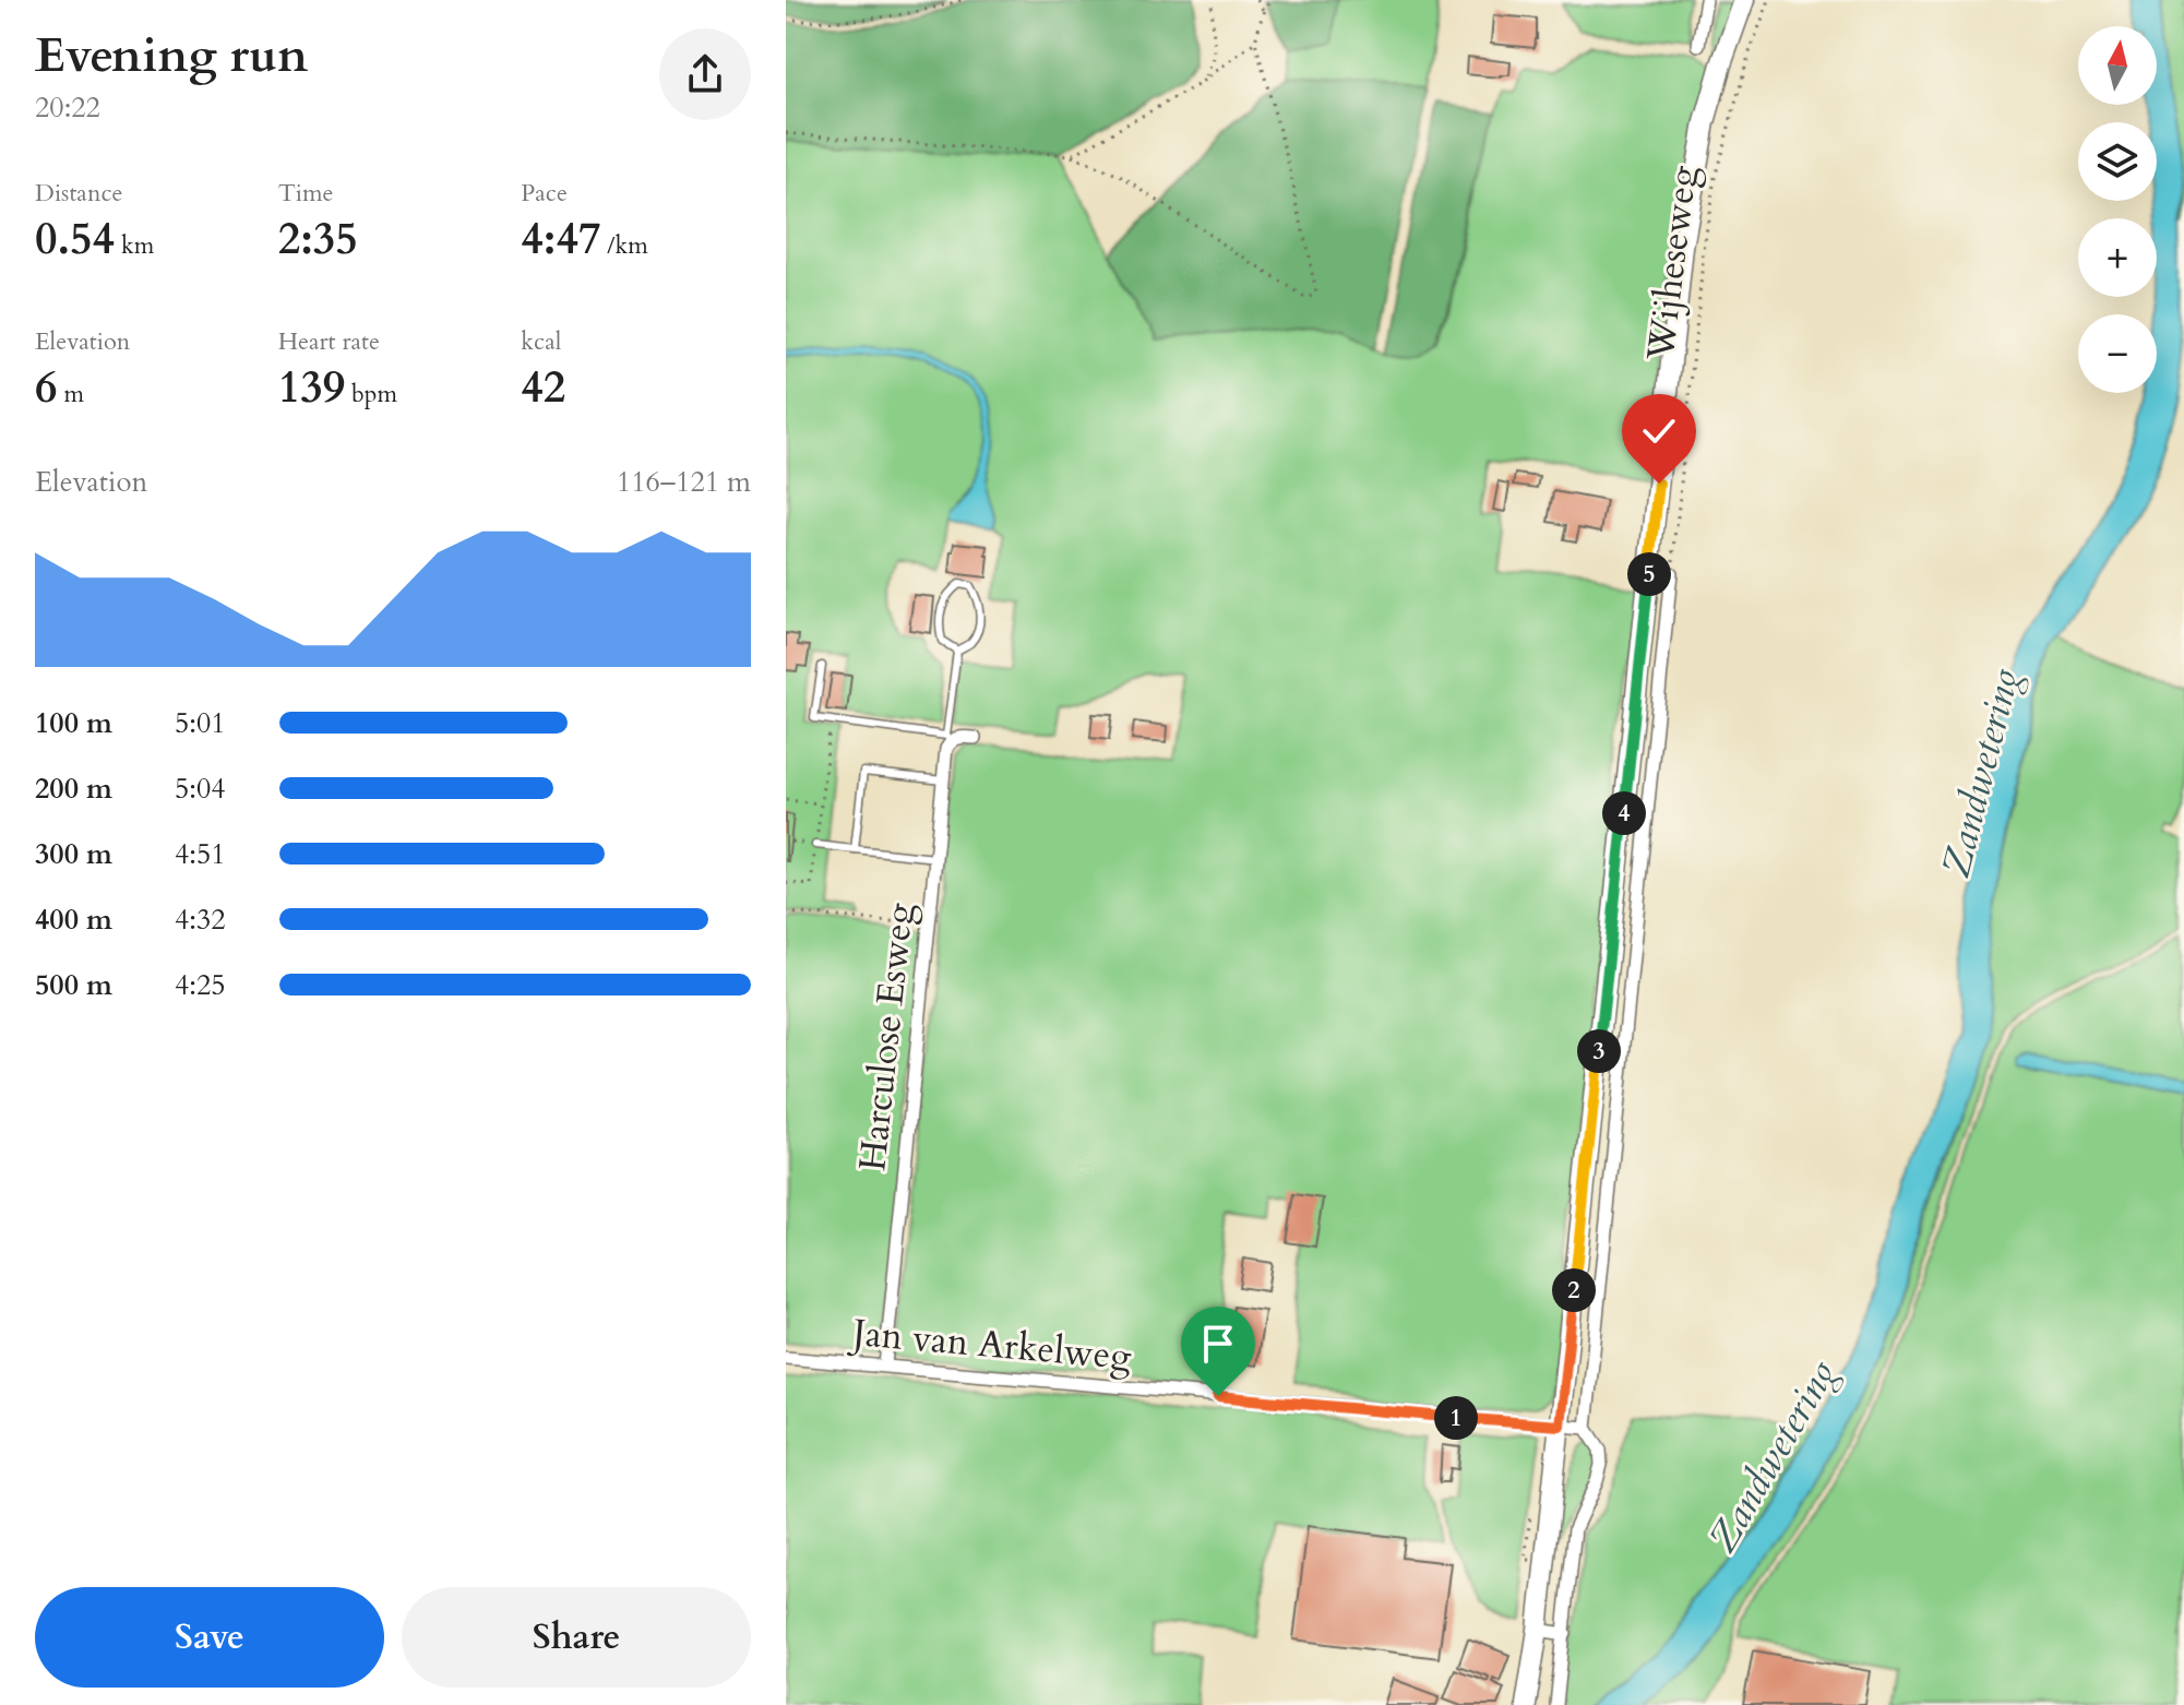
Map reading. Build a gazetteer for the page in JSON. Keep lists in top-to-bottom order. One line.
{"streets":{"main road":["Wijheseweg"],"street":["Harculose Esweg","Jan van Arkelweg"]},"crossings":[["Wijheseweg","Jan van Arkelweg"],["Harculose Esweg","Jan van Arkelweg"]],"water":["Zandwetering"],"north":"top","page":{"heading":["Evening run","20:22"],"map_buttons":["+","−"],"stats":[["Distance","0.54 km"],["Time","2:35"],["Pace","4:47 /km"],["Elevation","6 m"],["Heart rate","139 bpm"],["kcal","42"]],"chart":["Elevation","116–121 m"],"pins":["5","4","3","2","1"],"list":[{"name":"100 m","note":"5:01"},{"name":"200 m","note":"5:04"},{"name":"300 m","note":"4:51"},{"name":"400 m","note":"4:32"},{"name":"500 m","note":"4:25"}],"buttons":["Save","Share"]}}
